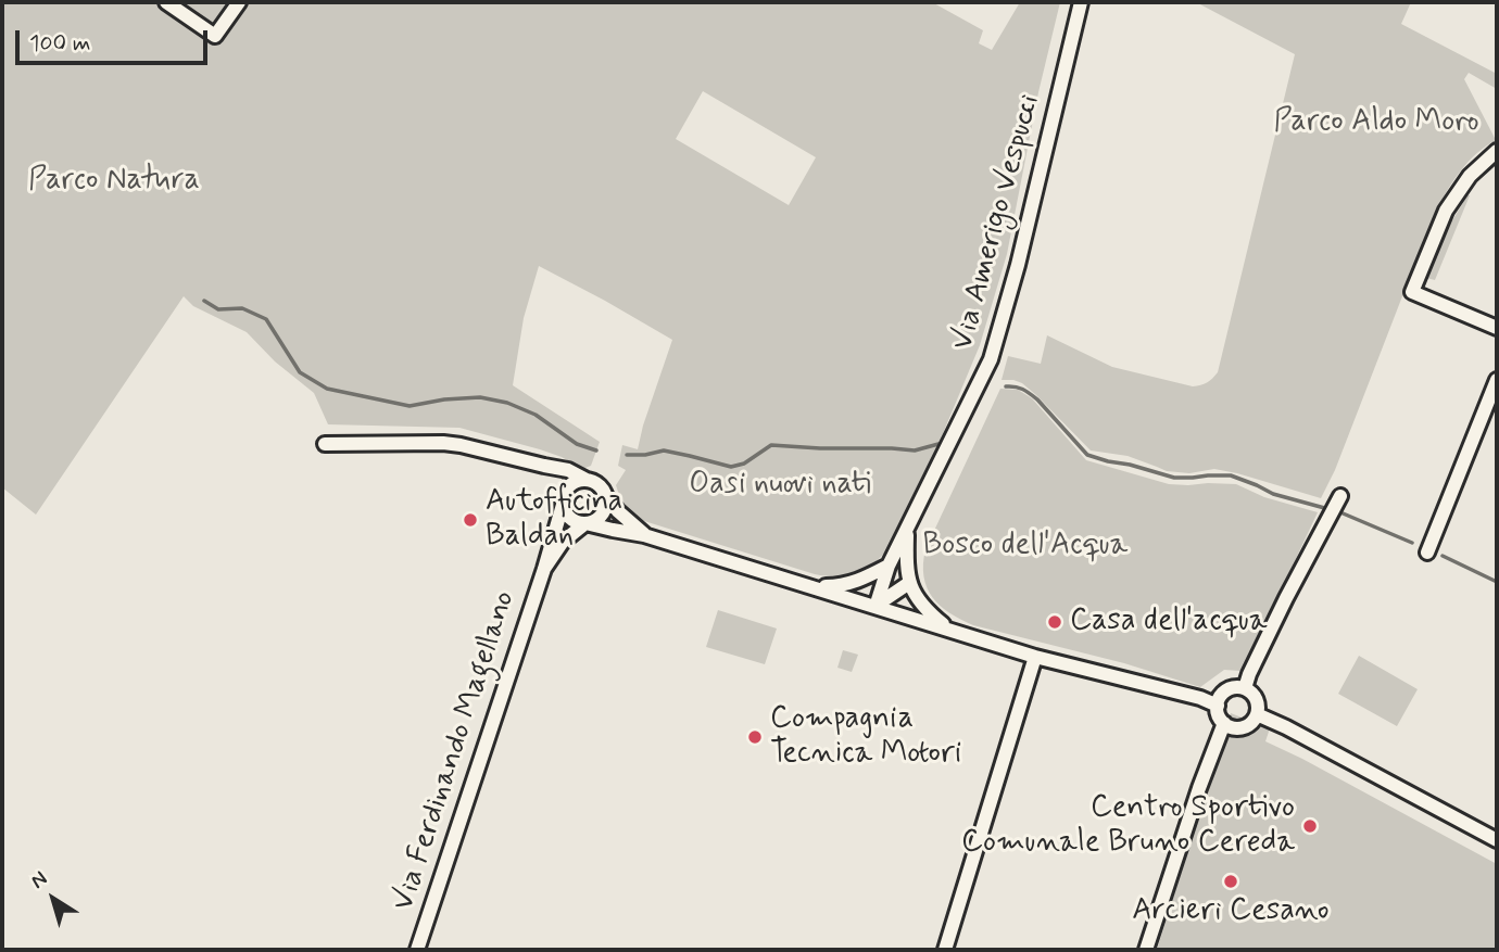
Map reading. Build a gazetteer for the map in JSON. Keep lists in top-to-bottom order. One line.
{"streets":{"street":["Via Amerigo Vespucci","Via Ferdinando Magellano"]},"parks":["Parco Aldo Moro","Parco Natura","Oasi nuovi nati","Bosco dell'Acqua"],"places":["Autofficina Baldan","Casa dell'acqua","Compagnia Tecnica Motori","Centro Sportivo Comunale Bruno Cereda","Arcieri Cesano"],"scale_bar":"100 m","north":"top left"}
